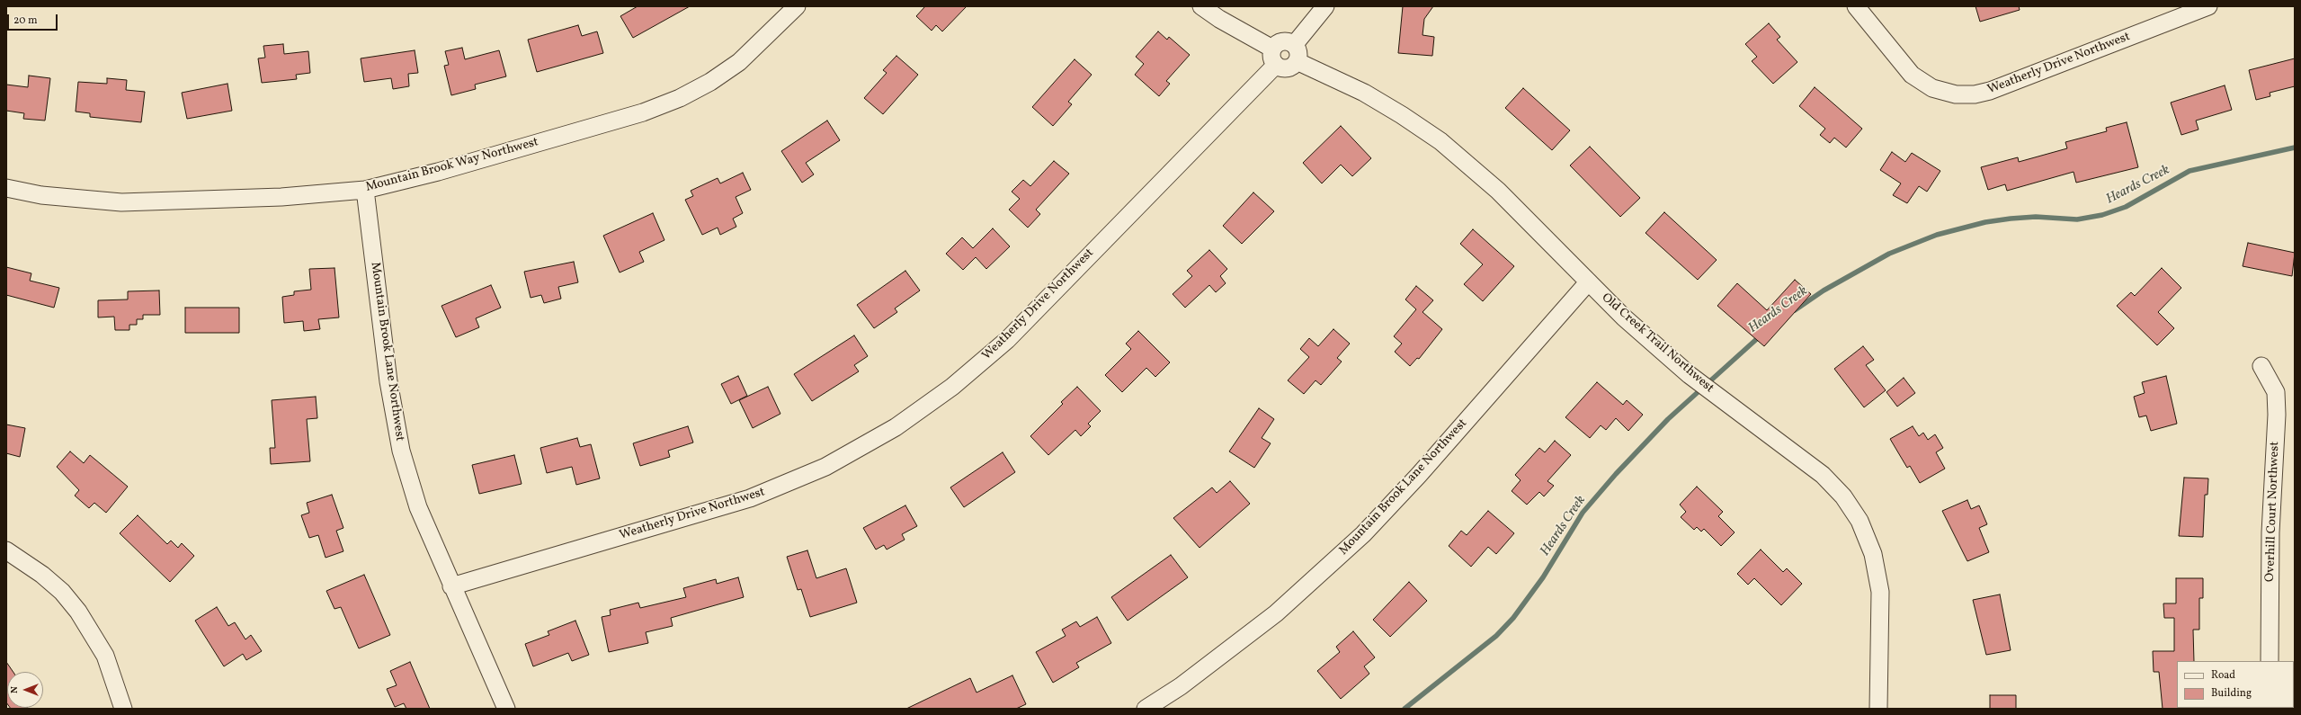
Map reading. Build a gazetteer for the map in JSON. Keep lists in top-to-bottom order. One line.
{"streets":{"street":["Weatherly Drive Northwest","Mountain Brook Way Northwest","Old Creek Trail Northwest","Mountain Brook Lane Northwest","Overhill Court Northwest"]},"crossings":[["Weatherly Drive Northwest","Mountain Brook Lane Northwest"],["Mountain Brook Way Northwest","Mountain Brook Lane Northwest"],["Old Creek Trail Northwest","Mountain Brook Lane Northwest"]],"water":["Heards Creek"],"legend":["Road","Building"],"scale_bar":"20 m","north":"left"}
